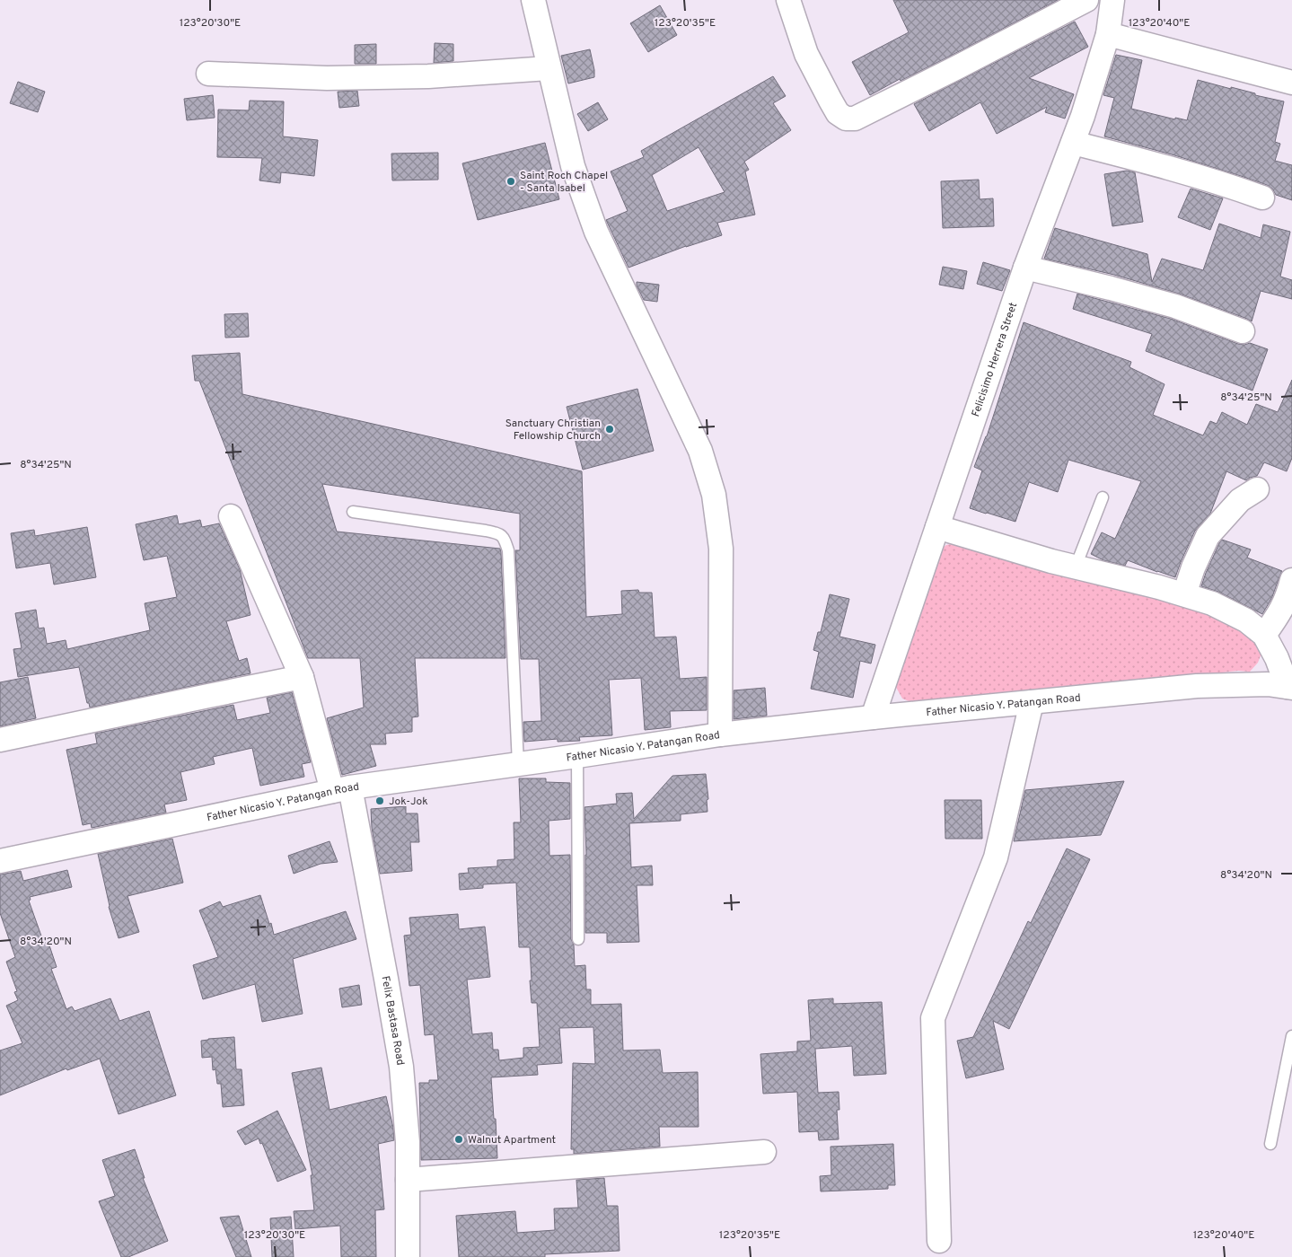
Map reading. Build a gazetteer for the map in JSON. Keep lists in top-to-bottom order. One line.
{"streets":{"street":["Felicisimo Herrera Street","Father Nicasio Y. Patangan Road","Felix Bastasa Road"]},"crossings":[["Felicisimo Herrera Street","Father Nicasio Y. Patangan Road"],["Father Nicasio Y. Patangan Road","Felix Bastasa Road"]],"places":["Saint Roch Chapel - Santa Isabel","Sanctuary Christian Fellowship Church","Jok-Jok","Walnut Apartment"],"coordinates":["123°20'30\"E","123°20'35\"E","123°20'40\"E","8°34'25\"N","8°34'20\"N"]}
